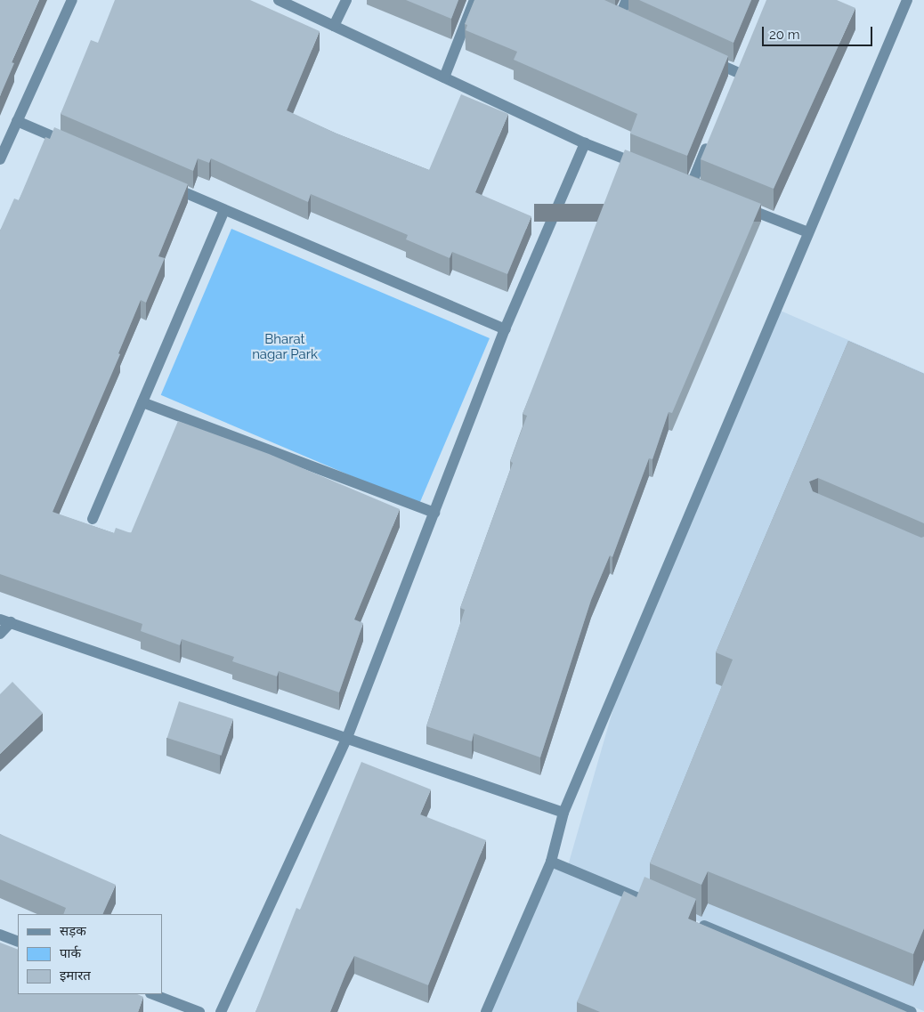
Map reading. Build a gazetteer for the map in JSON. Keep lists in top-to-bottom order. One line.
{"parks":["Bharat nagar Park"],"legend":["सड़क","पार्क","इमारत"],"scale_bar":"20 m"}
